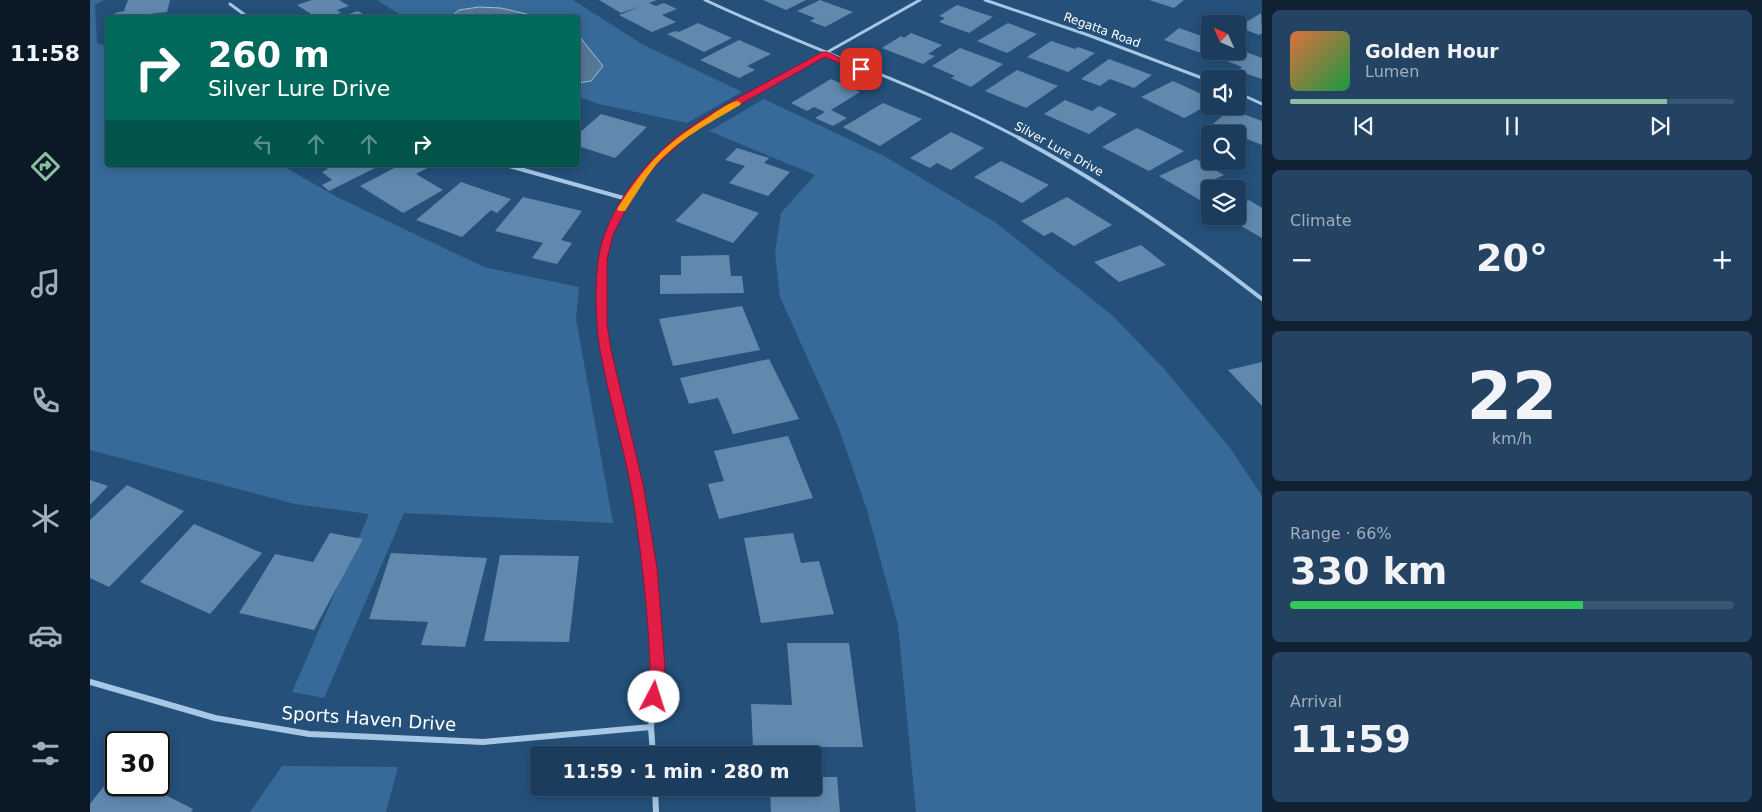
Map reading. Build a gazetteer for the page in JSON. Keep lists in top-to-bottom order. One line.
{"streets":{"street":["Regatta Road","Silver Lure Drive","Sports Haven Drive"]},"north":"top left","page":{"tabs":"11:58","turn":["260 m","Silver Lure Drive"],"song":["Golden Hour","Lumen"],"tile":["Climate",["22","km/h"],["Range · 66%","330 km"],["Arrival","11:59"]],"heat":["−","20°","+"],"limit":"30","trip":"11:59 · 1 min · 280 m"}}
